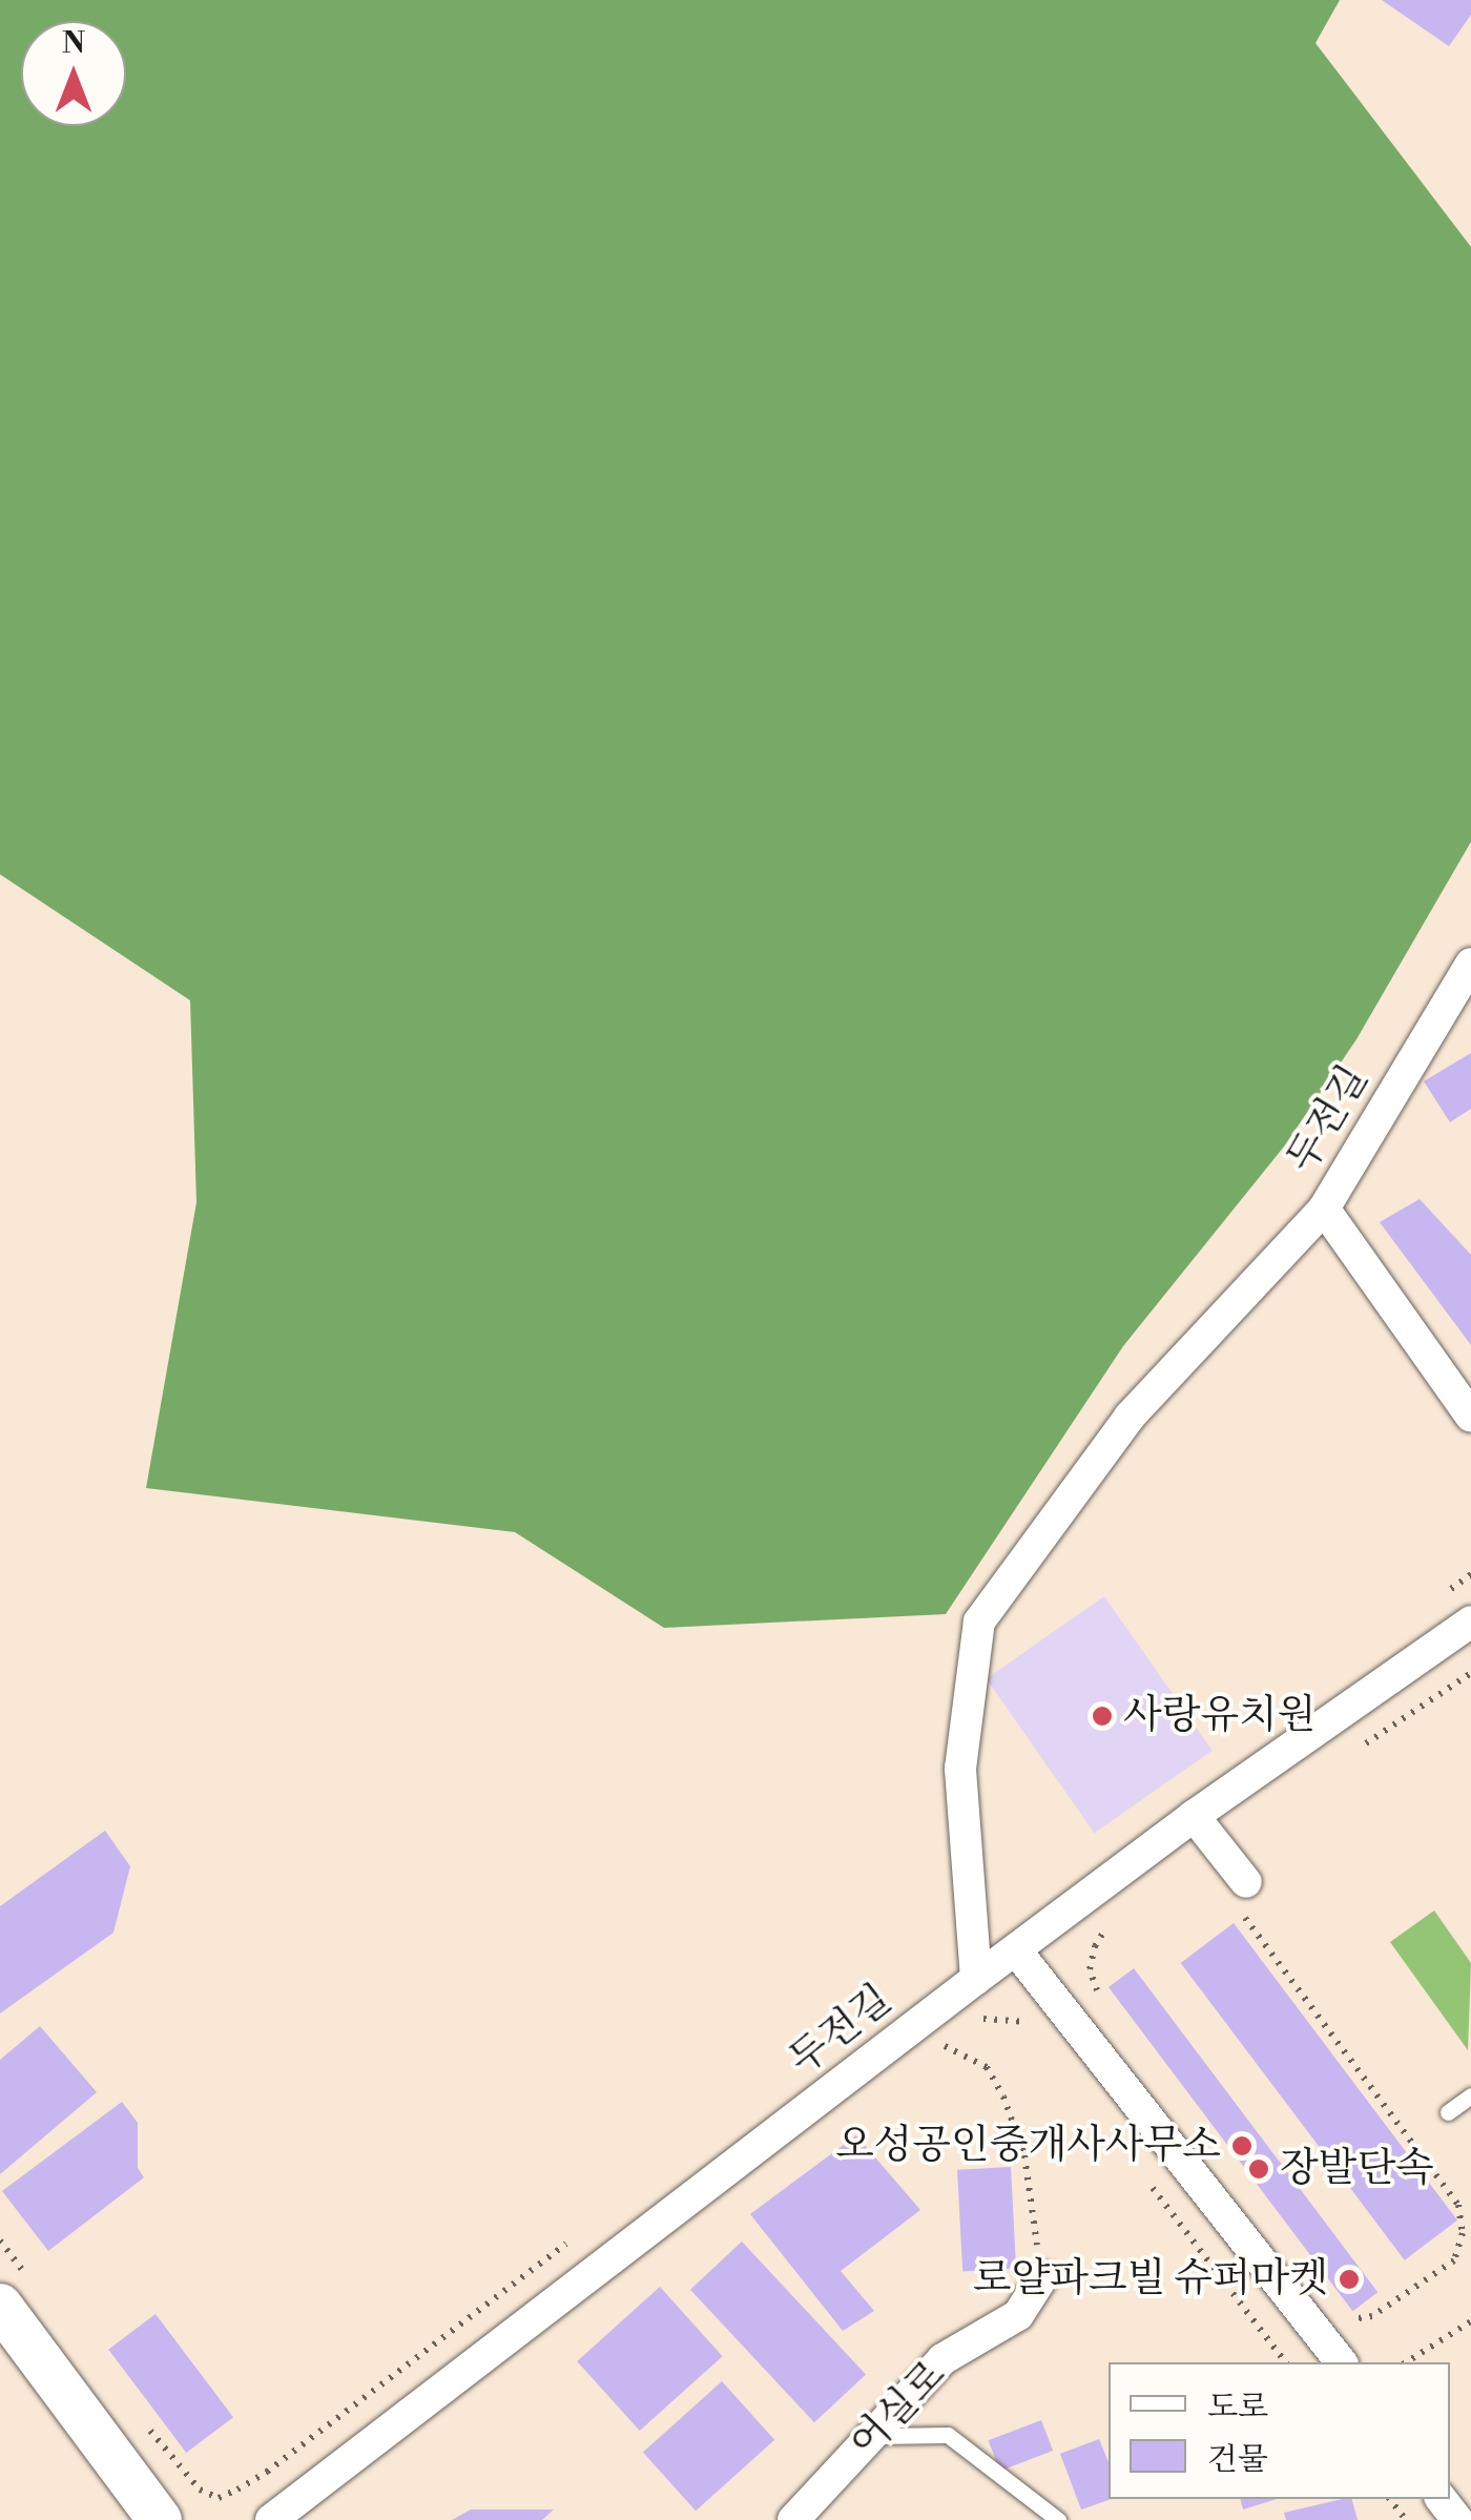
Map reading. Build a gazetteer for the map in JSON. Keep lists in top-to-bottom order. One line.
{"streets":{"street":["두전길","어실로"]},"places":["사랑유치원","오성공인중개사사무소","장발단속","로얄파크빌 슈퍼마켓"],"legend":["도로","건물"],"north":"top"}
